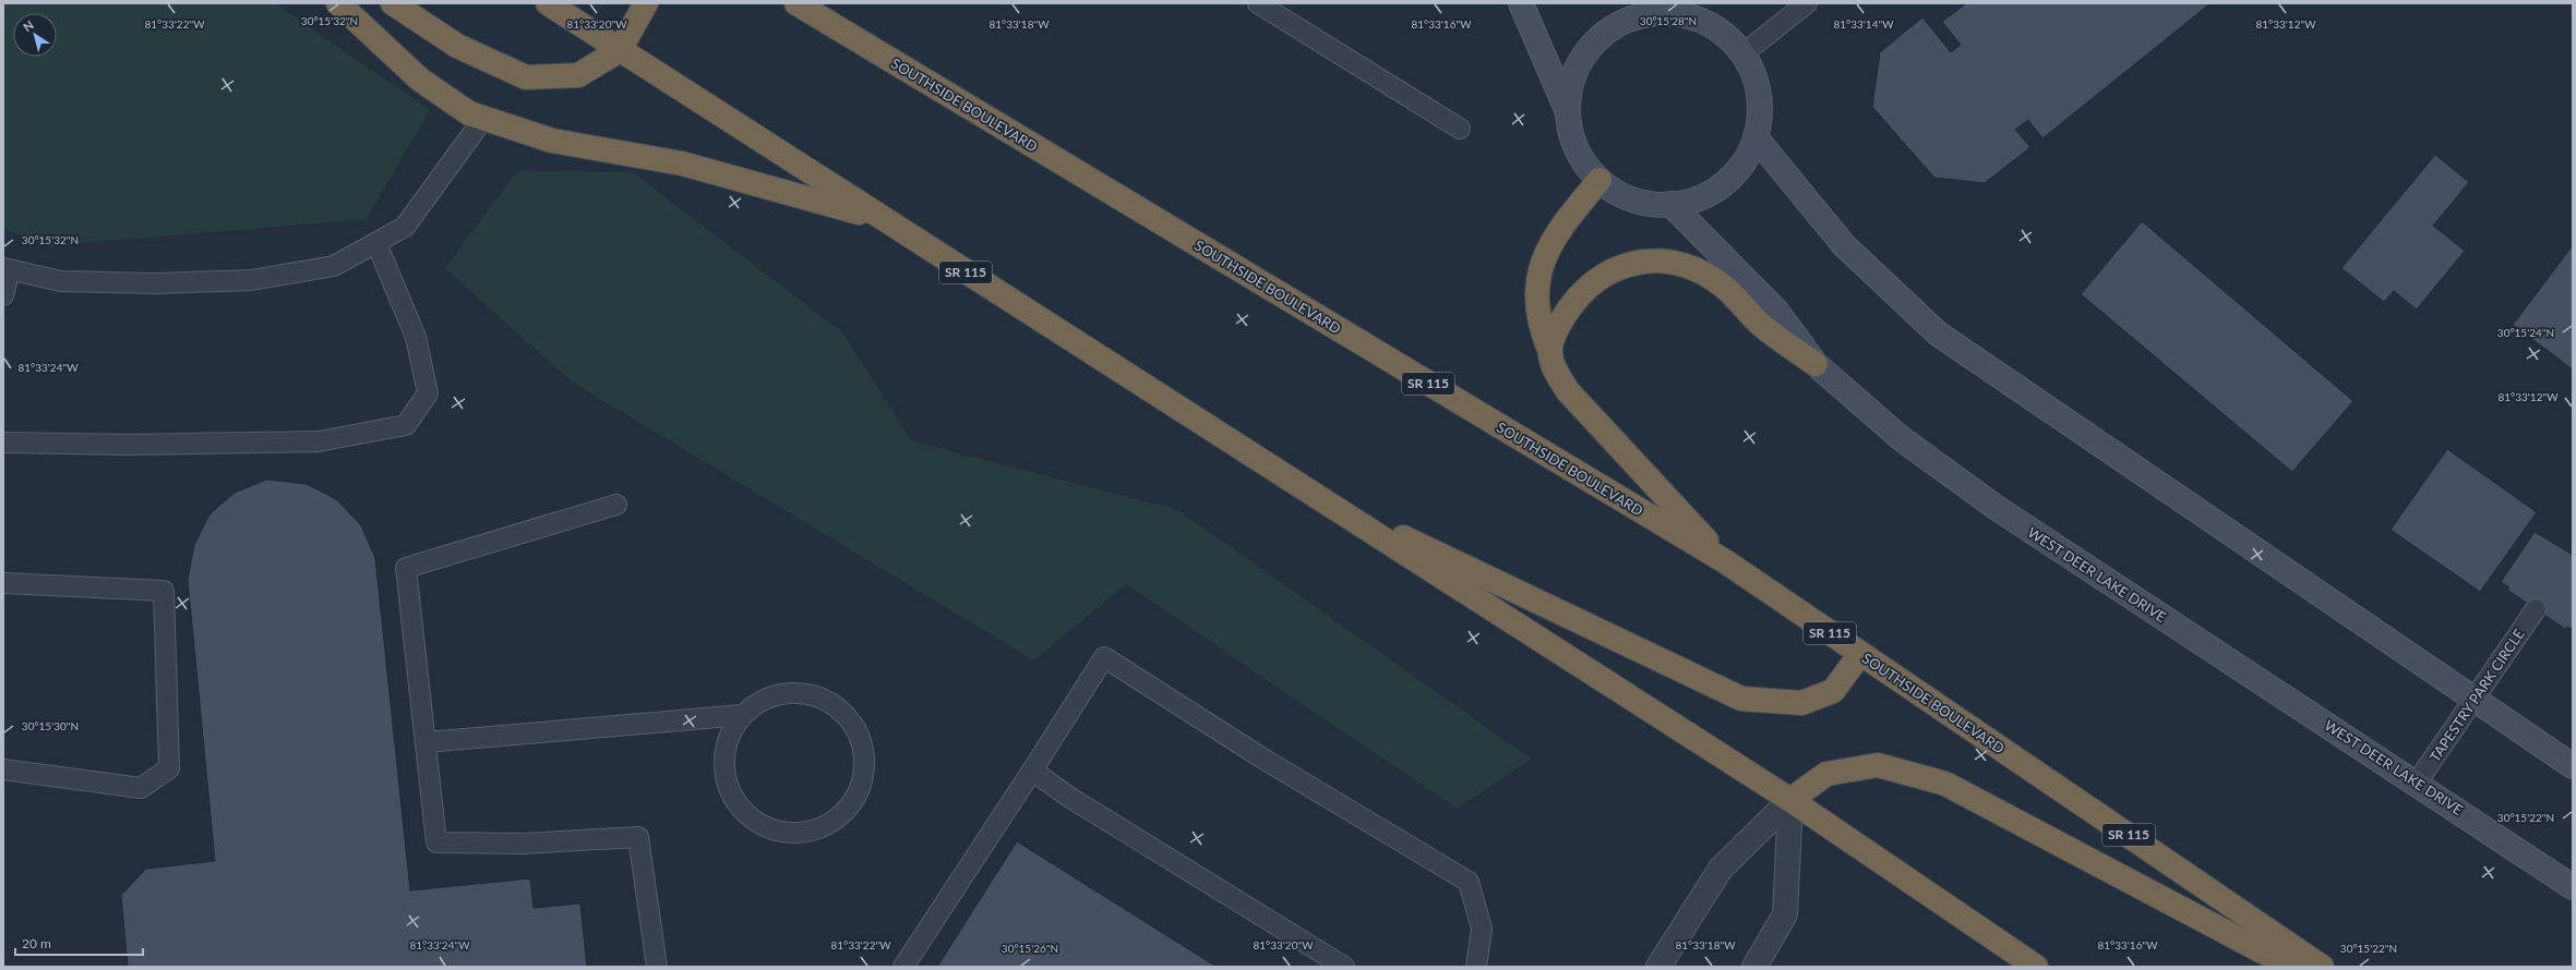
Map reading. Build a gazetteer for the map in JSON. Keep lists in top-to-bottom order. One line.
{"streets":{"highway":["SOUTHSIDE BOULEVARD","SR 115"],"street":["WEST DEER LAKE DRIVE"],"lane":["TAPESTRY PARK CIRCLE"]},"crossings":[["WEST DEER LAKE DRIVE","TAPESTRY PARK CIRCLE"]],"scale_bar":"20 m","north":"top left","coordinates":["30°15'32\"N","30°15'28\"N","81°33'22\"W","81°33'20\"W","81°33'18\"W","81°33'16\"W","81°33'14\"W","81°33'12\"W","30°15'24\"N","81°33'24\"W","30°15'30\"N","30°15'22\"N","30°15'26\"N"]}
